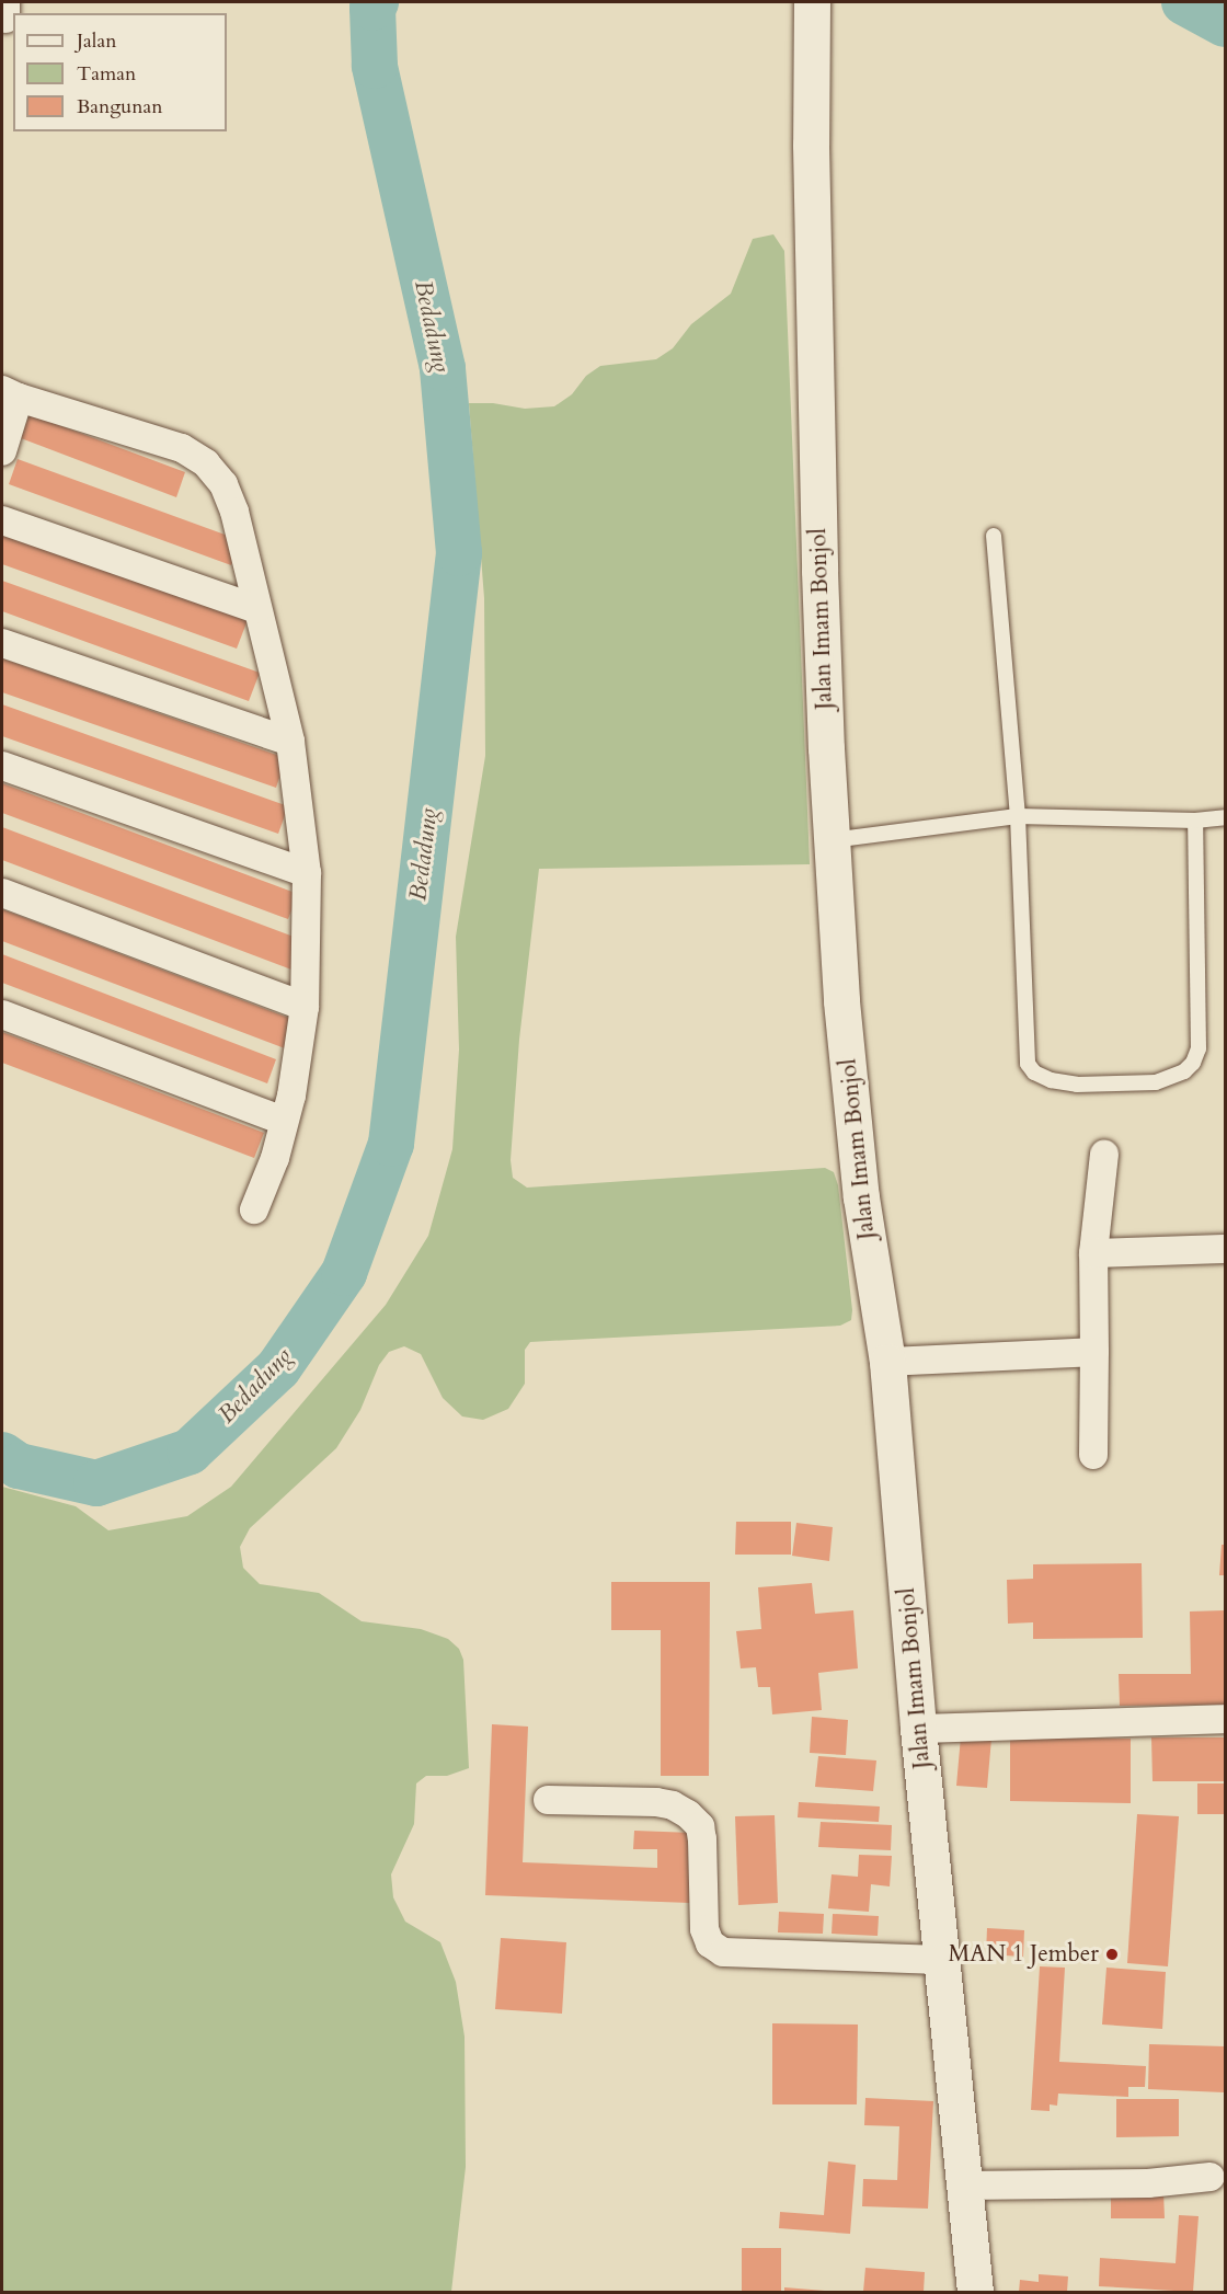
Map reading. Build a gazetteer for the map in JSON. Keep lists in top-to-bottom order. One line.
{"streets":{"street":["Jalan Imam Bonjol"]},"water":["Bedadung"],"places":["MAN 1 Jember"],"legend":["Jalan","Taman","Bangunan"]}
